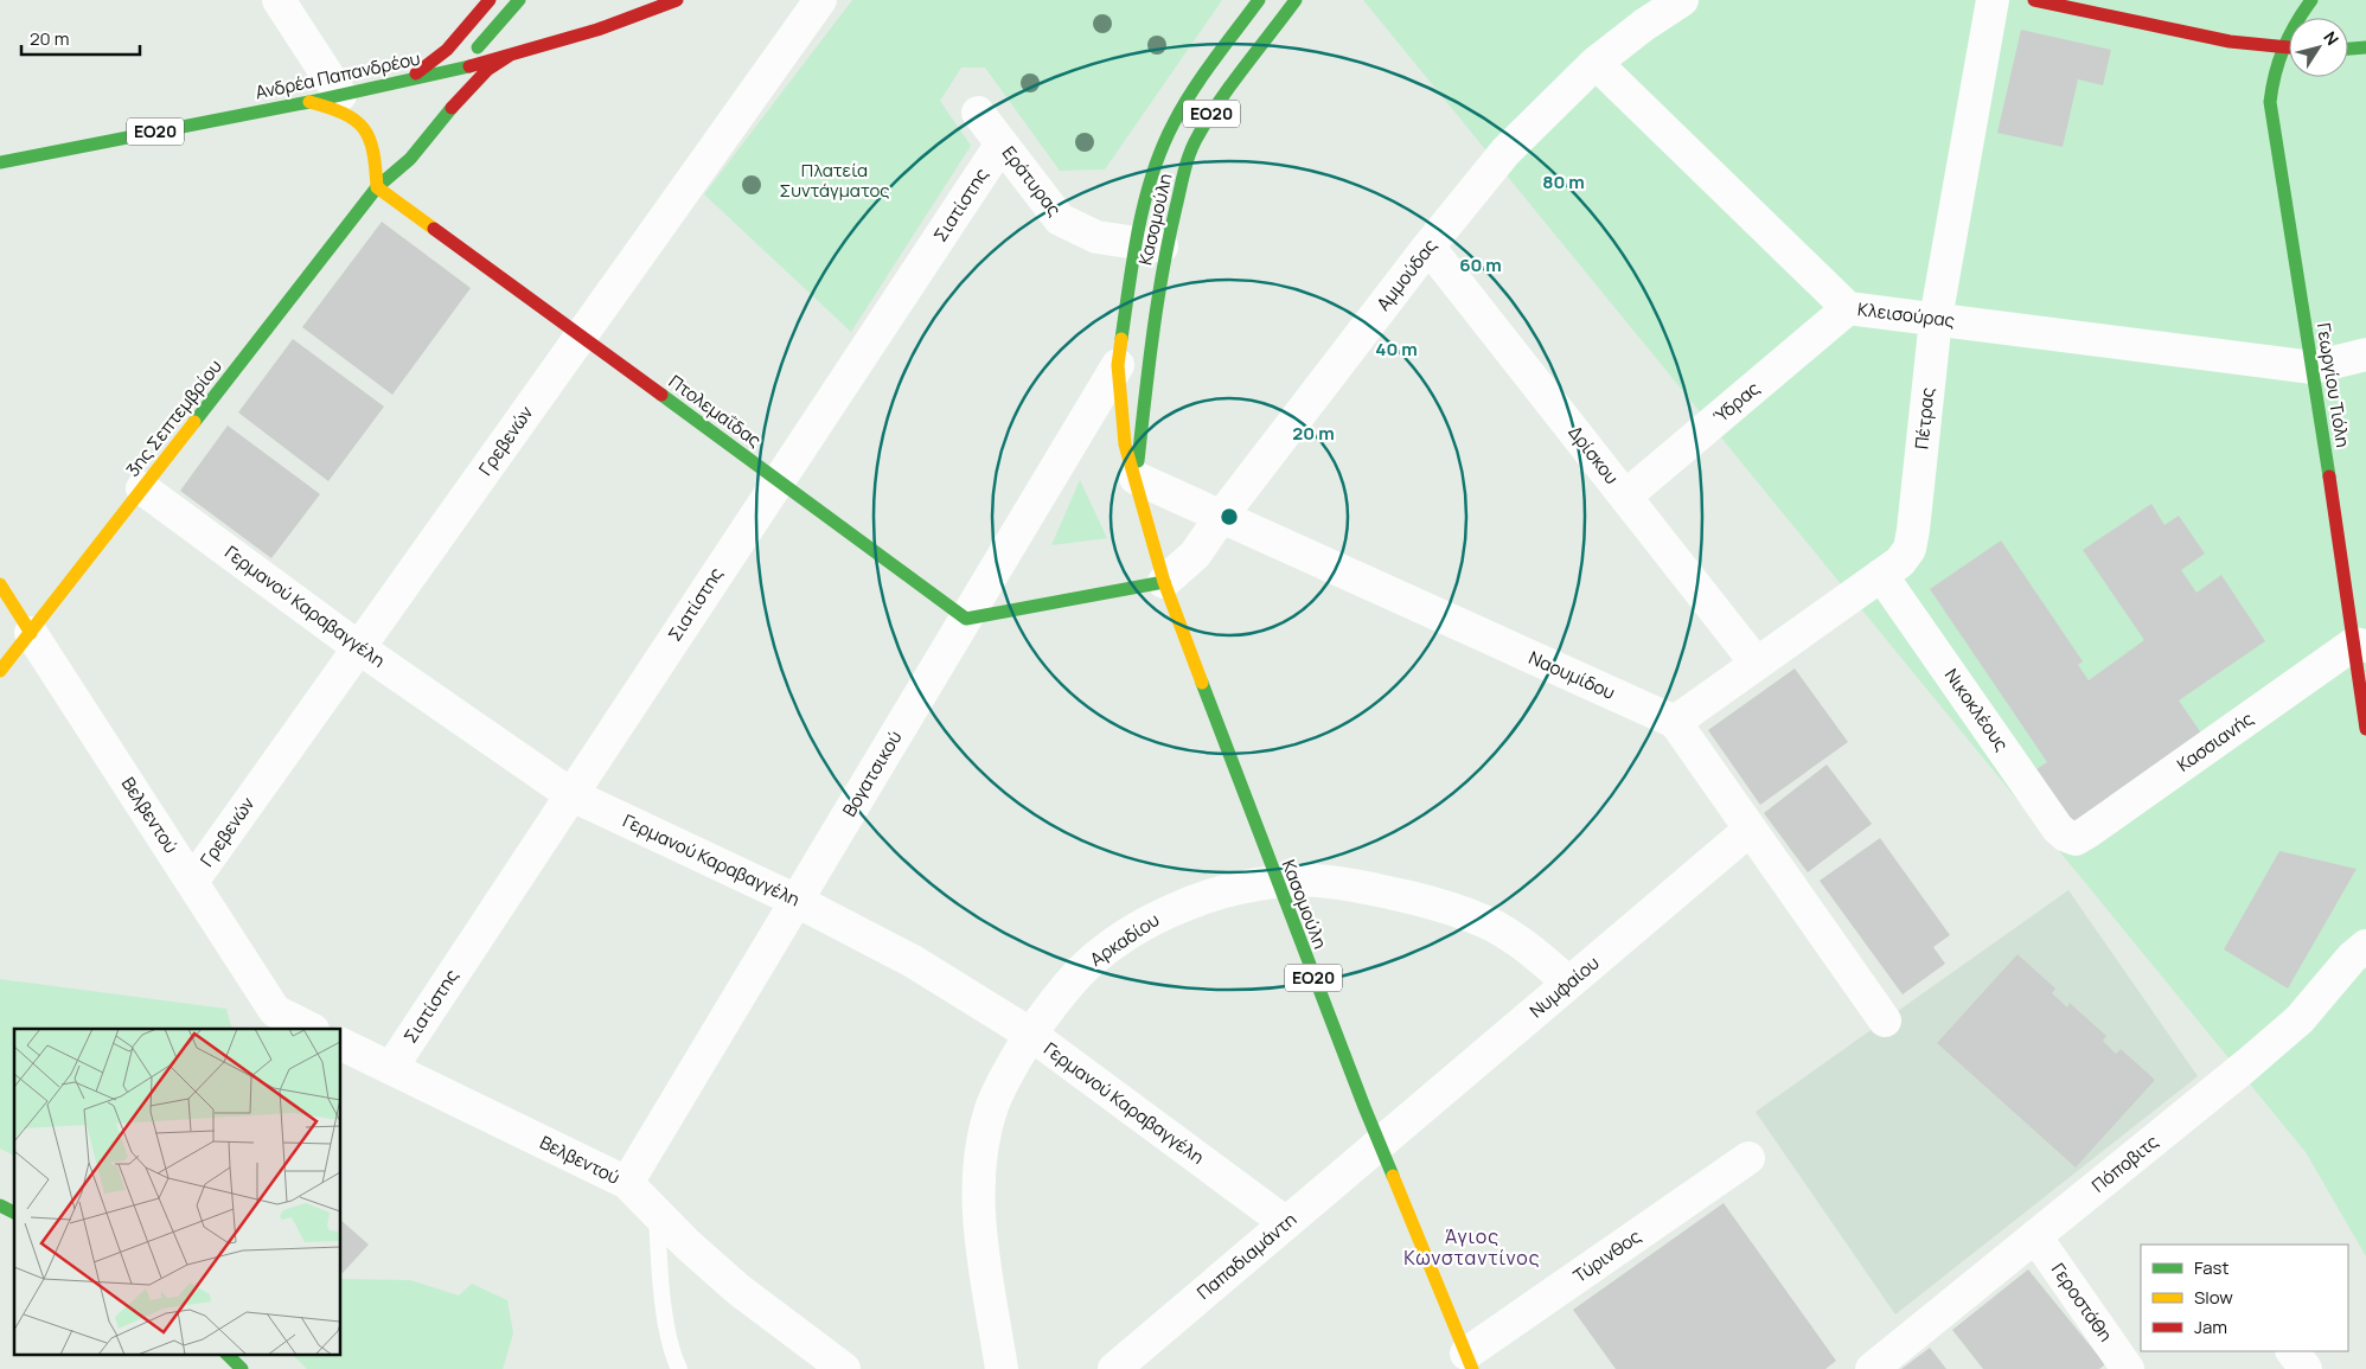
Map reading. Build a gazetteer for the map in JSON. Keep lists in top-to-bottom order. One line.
{"streets":{"main road":["Ανδρέα Παπανδρέου","ΕΟ20","Κασομούλη","Γεωργίου Τιόλη","Πτολεμαΐδας","3ης Σεπτεμβρίου","Βελβεντού"],"street":["Εράτυρας","Σιατίστης","Αμμούδας","Κλεισούρας","Ύδρας","Πέτρας","Γρεβενών","Δρίσκου","Γερμανού Καραβαγγέλη","Ναουμίδου","Νικοκλέους","Κασσιανής","Βογατσικού","Αρκαδίου","Νυμφαίου","Πόποβιτς","Παπαδιαμάντη","Τύρινθος","Γεροστάθη"]},"crossings":[["Ανδρέα Παπανδρέου","ΕΟ20"],["Ανδρέα Παπανδρέου","3ης Σεπτεμβρίου"],["Εράτυρας","Σιατίστης"],["Εράτυρας","Κασομούλη"],["Σιατίστης","Πτολεμαΐδας"],["Σιατίστης","Γερμανού Καραβαγγέλη"],["Σιατίστης","Βελβεντού"],["Κασομούλη","Αμμούδας"],["Κασομούλη","Ναουμίδου"],["Κασομούλη","Βογατσικού"],["Κασομούλη","Αρκαδίου"],["Κασομούλη","Νυμφαίου"],["Κασομούλη","Παπαδιαμάντη"],["Κασομούλη","Τύρινθος"],["Αμμούδας","Κλεισούρας"],["Αμμούδας","Δρίσκου"],["Αμμούδας","Ναουμίδου"],["Κλεισούρας","Γεωργίου Τιόλη"],["Κλεισούρας","Ύδρας"],["Κλεισούρας","Πέτρας"],["Γεωργίου Τιόλη","Κασσιανής"],["Ύδρας","Δρίσκου"],["Πτολεμαΐδας","3ης Σεπτεμβρίου"],["Πτολεμαΐδας","Γρεβενών"],["Πτολεμαΐδας","Βογατσικού"],["3ης Σεπτεμβρίου","Γερμανού Καραβαγγέλη"],["3ης Σεπτεμβρίου","Βελβεντού"],["Πέτρας","Δρίσκου"],["Πέτρας","Ναουμίδου"],["Πέτρας","Νικοκλέους"],["Γρεβενών","Γερμανού Καραβαγγέλη"],["Γρεβενών","Βελβεντού"],["Γερμανού Καραβαγγέλη","Βογατσικού"],["Γερμανού Καραβαγγέλη","Αρκαδίου"],["Γερμανού Καραβαγγέλη","Παπαδιαμάντη"],["Νικοκλέους","Κασσιανής"],["Βογατσικού","Βελβεντού"],["Αρκαδίου","Νυμφαίου"],["Νυμφαίου","Παπαδιαμάντη"],["Πόποβιτς","Γεροστάθη"]],"districts":["Άγιος Κωνσταντίνος"],"parks":["Πλατεία Συντάγματος"],"legend":["Fast","Slow","Jam"],"scale_bar":"20 m","north":"top right","rings":["80 m","60 m","40 m","20 m"]}
